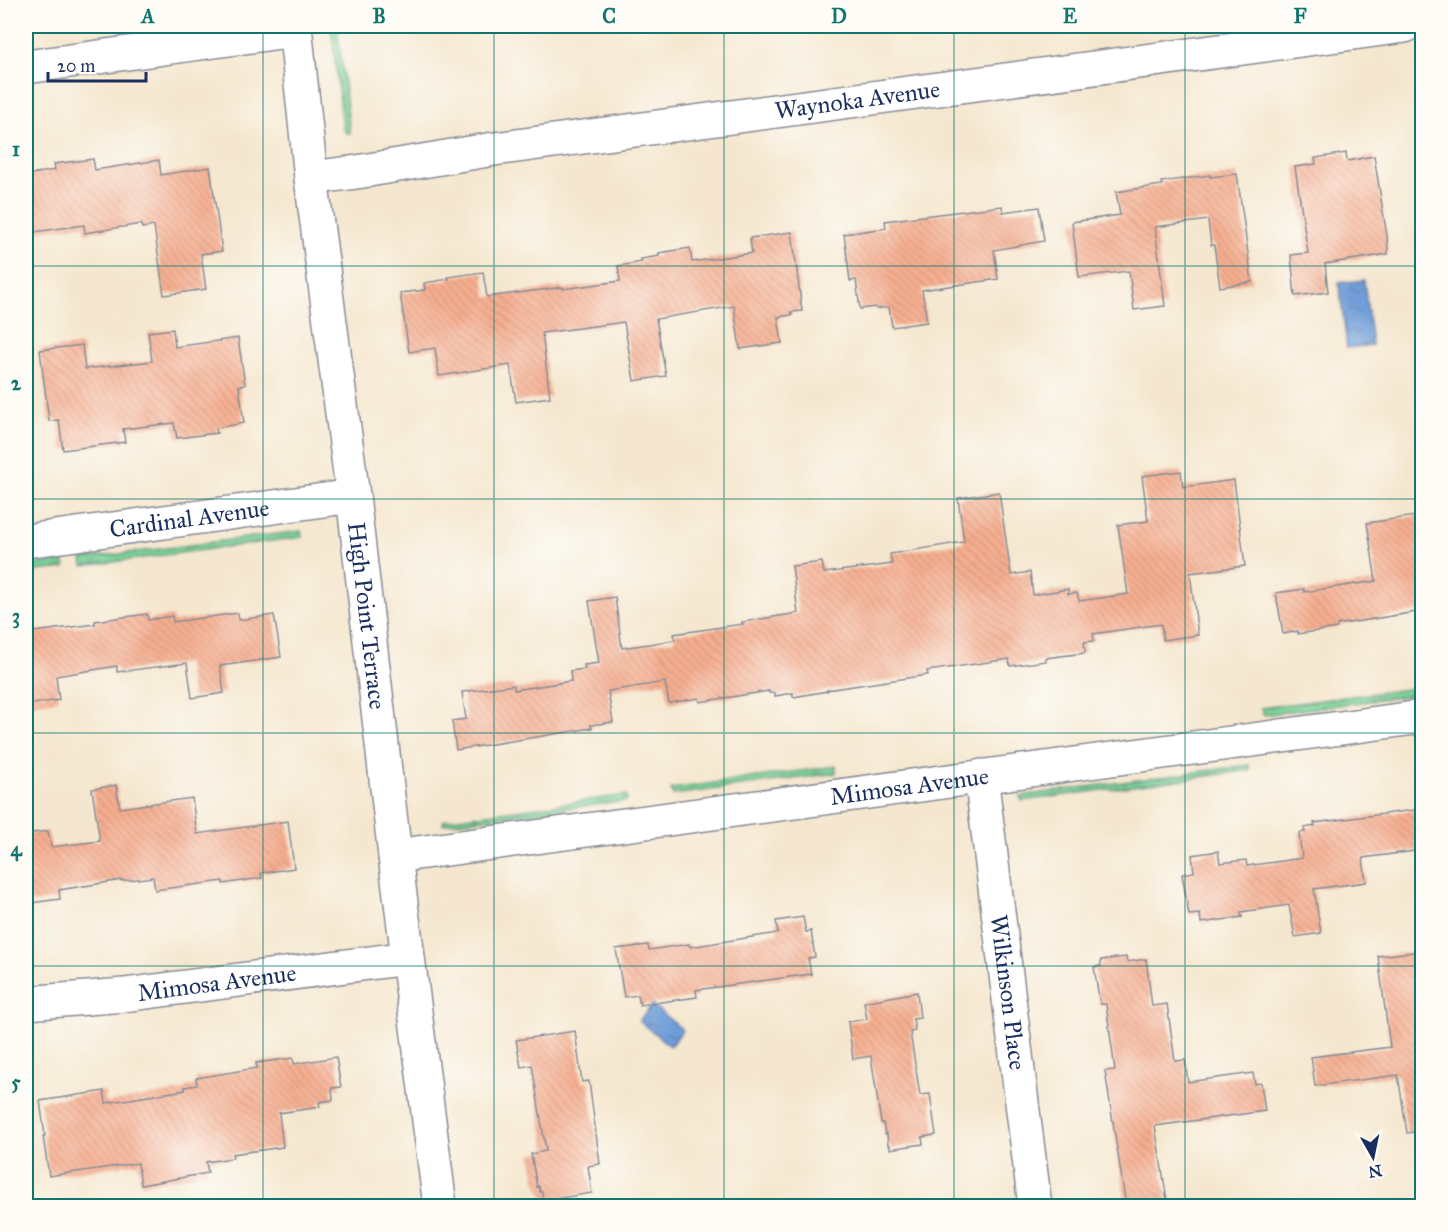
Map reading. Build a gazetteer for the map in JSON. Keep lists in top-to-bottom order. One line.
{"streets":{"street":["Waynoka Avenue","Cardinal Avenue","High Point Terrace","Mimosa Avenue","Wilkinson Place"]},"crossings":[["Waynoka Avenue","High Point Terrace"],["Cardinal Avenue","High Point Terrace"],["High Point Terrace","Mimosa Avenue"],["Mimosa Avenue","Wilkinson Place"]],"scale_bar":"20 m","north":"bottom","grid":{"columns":["A","B","C","D","E","F"],"rows":["1","2","3","4","5"]}}
